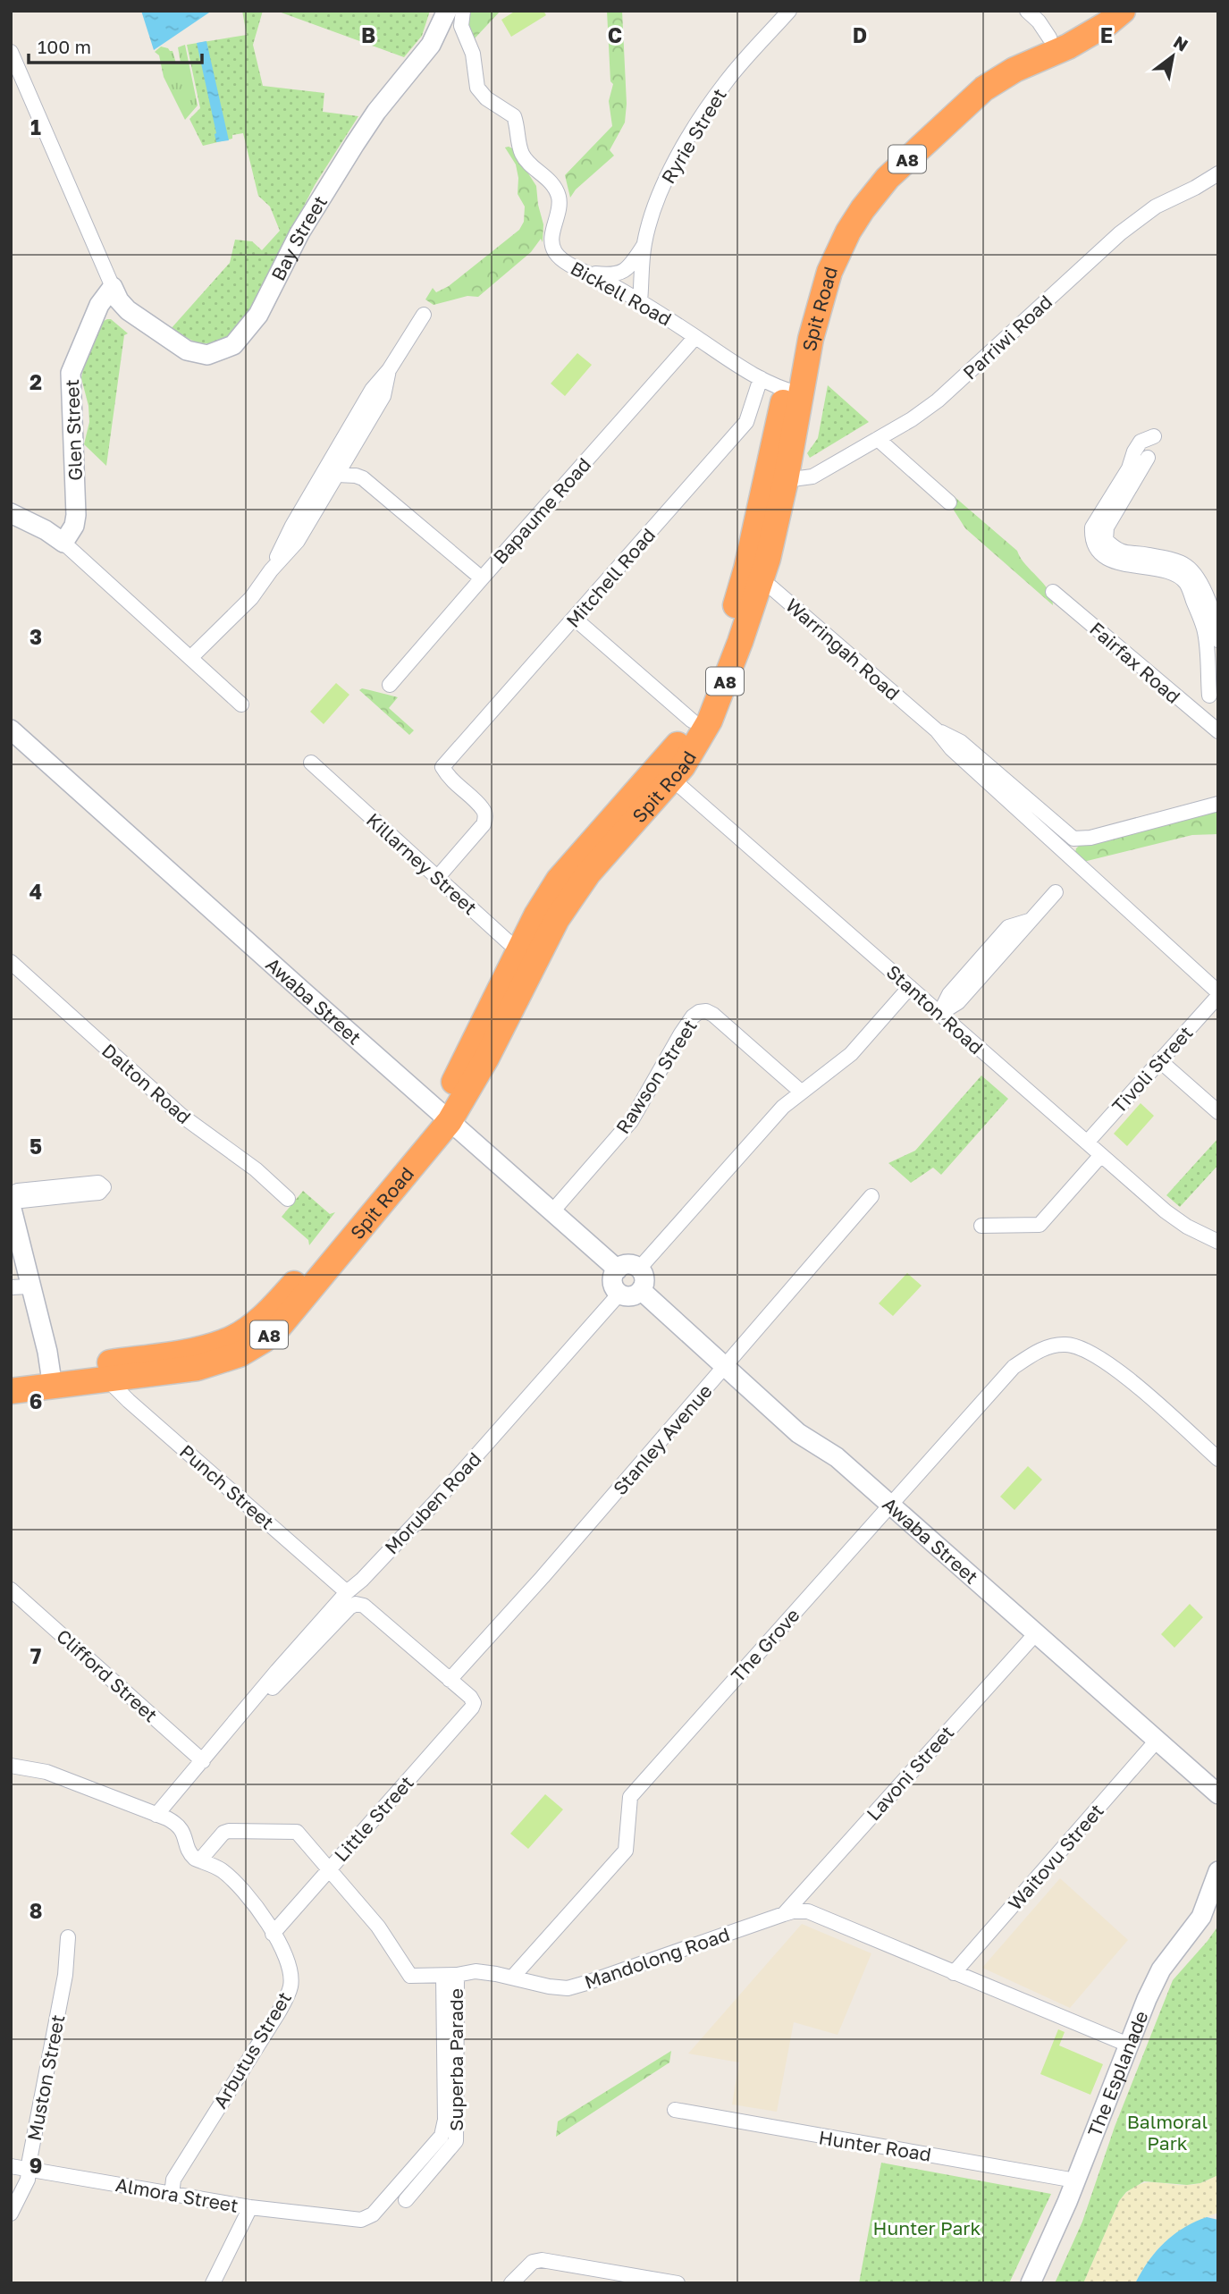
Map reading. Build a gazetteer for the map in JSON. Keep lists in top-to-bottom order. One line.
{"streets":{"highway":["A8","Spit Road"],"street":["Ryrie Street","Bay Street","Bickell Road","Parriwi Road","Glen Street","Bapaume Road","Mitchell Road","Warringah Road","Fairfax Road","Killarney Street","Awaba Street","Stanton Road","Tivoli Street","Rawson Street","Dalton Road","Stanley Avenue","Punch Street","Moruben Road","The Grove","Clifford Street","Lavoni Street","Little Street","Waitovu Street","Mandolong Road","Arbutus Street","Superba Parade","The Esplanade","Muston Street","Hunter Road","Almora Street"]},"crossings":[["Ryrie Street","Bickell Road"],["Bay Street","Glen Street"],["Bickell Road","Spit Road"],["Bickell Road","Bapaume Road"],["Bickell Road","Mitchell Road"],["Spit Road","Parriwi Road"],["Spit Road","Warringah Road"],["Spit Road","Killarney Street"],["Spit Road","Awaba Street"],["Spit Road","Stanton Road"],["Spit Road","Punch Street"],["Mitchell Road","Killarney Street"],["Warringah Road","Tivoli Street"],["Awaba Street","Rawson Street"],["Awaba Street","Stanley Avenue"],["Awaba Street","Moruben Road"],["Awaba Street","The Grove"],["Awaba Street","Lavoni Street"],["Awaba Street","Waitovu Street"],["Stanton Road","Tivoli Street"],["Stanley Avenue","Moruben Road"],["Stanley Avenue","Little Street"],["Punch Street","Moruben Road"],["Moruben Road","Clifford Street"],["Moruben Road","Little Street"],["The Grove","Mandolong Road"],["Lavoni Street","Mandolong Road"],["Little Street","Mandolong Road"],["Little Street","Arbutus Street"],["Waitovu Street","Mandolong Road"],["Mandolong Road","Arbutus Street"],["Mandolong Road","Superba Parade"],["Mandolong Road","The Esplanade"],["Arbutus Street","Almora Street"],["Superba Parade","Almora Street"],["The Esplanade","Hunter Road"],["Muston Street","Almora Street"]],"parks":["Balmoral Park","Hunter Park"],"scale_bar":"100 m","north":"top right","grid":{"columns":["B","C","D","E"],"rows":["1","2","3","4","5","6","7","8","9"]}}
